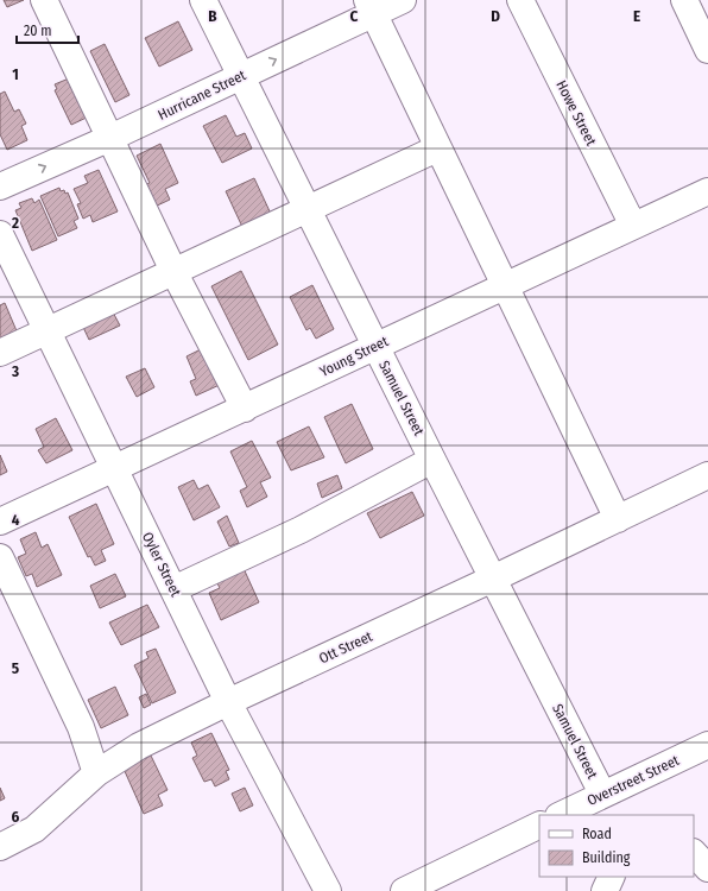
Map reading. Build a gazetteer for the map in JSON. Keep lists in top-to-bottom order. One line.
{"streets":{"street":["Hurricane Street","Howe Street","Young Street","Samuel Street","Oyler Street","Ott Street","Overstreet Street"]},"crossings":[["Hurricane Street","Samuel Street"],["Howe Street","Young Street"],["Young Street","Samuel Street"],["Young Street","Oyler Street"],["Samuel Street","Ott Street"],["Samuel Street","Overstreet Street"],["Oyler Street","Ott Street"]],"legend":["Road","Building"],"scale_bar":"20 m","grid":{"columns":["B","C","D","E"],"rows":["1","2","3","4","5","6"]}}
